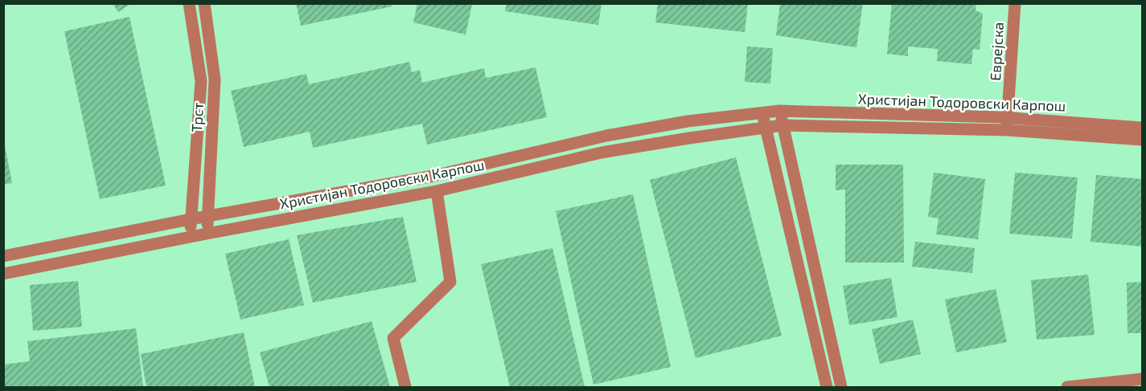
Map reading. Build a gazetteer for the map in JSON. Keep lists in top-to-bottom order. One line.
{"streets":{"street":["Еврејска","Христијан Тодоровски Карпош","Трст"]},"crossings":[["Еврејска","Христијан Тодоровски Карпош"],["Христијан Тодоровски Карпош","Трст"]]}
